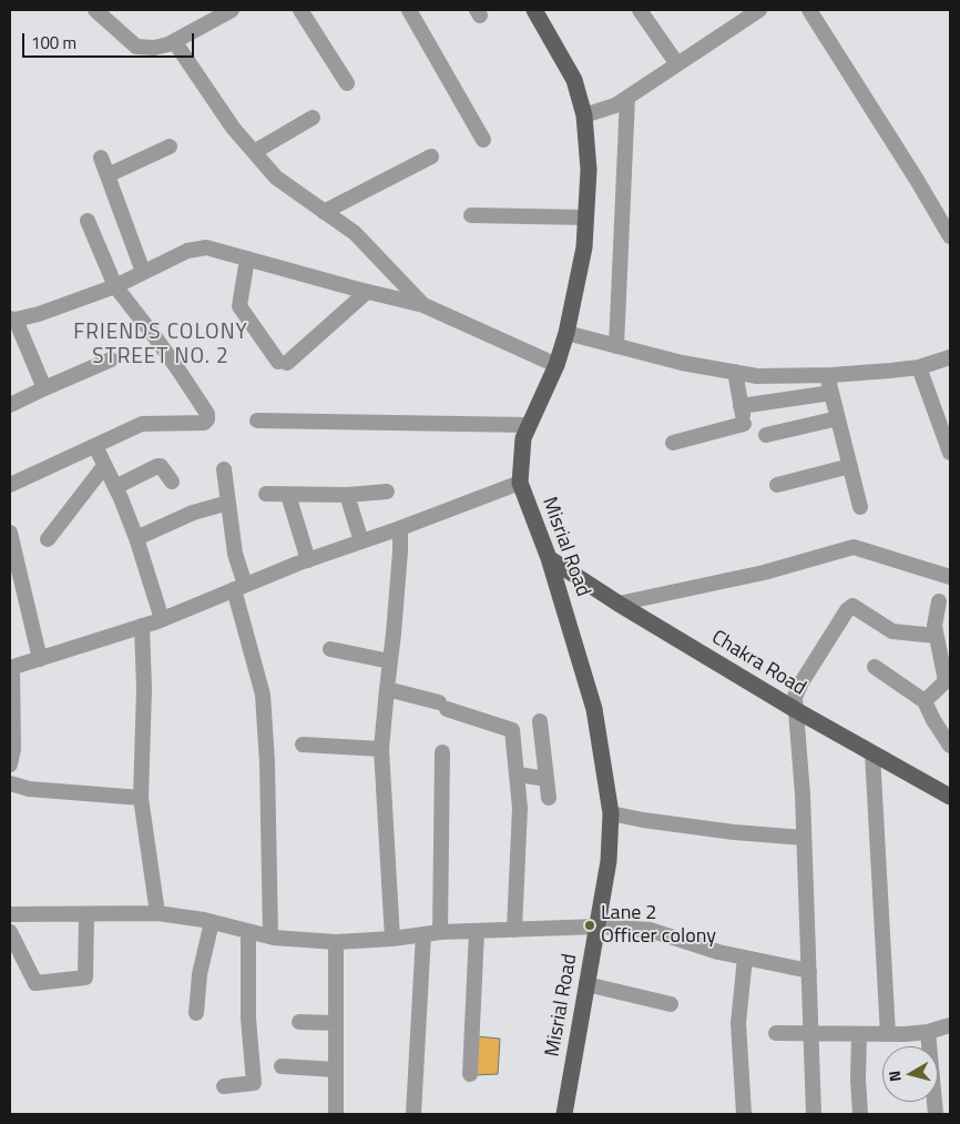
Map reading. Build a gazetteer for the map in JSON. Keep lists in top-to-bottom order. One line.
{"streets":{"main road":["Misrial Road","Chakra Road"]},"crossings":[["Misrial Road","Chakra Road"]],"districts":["FRIENDS COLONY STREET NO. 2"],"places":["Lane 2 Officer colony"],"scale_bar":"100 m","north":"left"}
